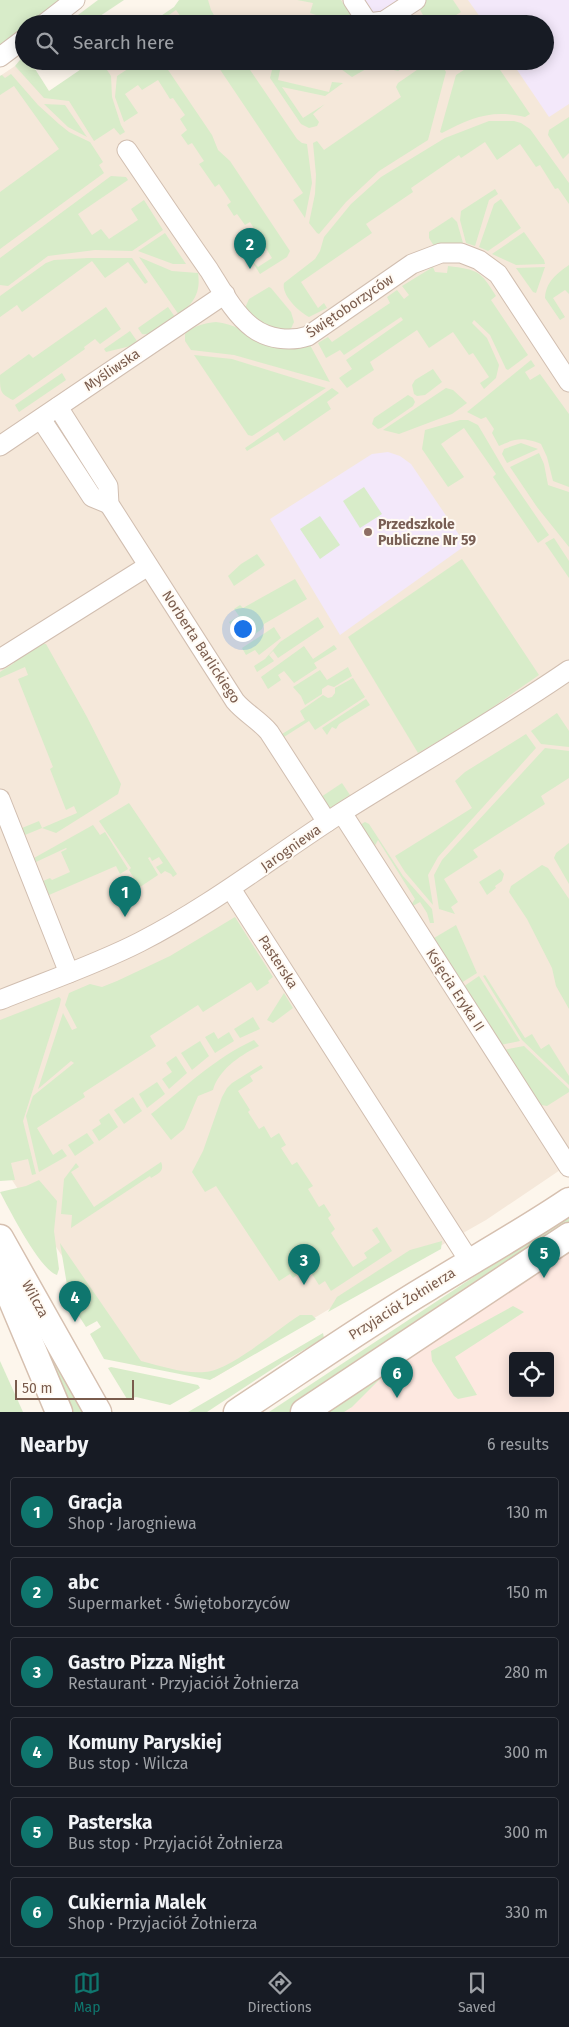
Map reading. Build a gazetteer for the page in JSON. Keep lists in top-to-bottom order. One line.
{"streets":{"street":["Świętoborzyców","Myśliwska","Norberta Barlickiego","Jarogniewa","Pasterska","Księcia Eryka II","Wilcza","Przyjaciół Żołnierza"]},"crossings":[["Świętoborzyców","Myśliwska"],["Myśliwska","Norberta Barlickiego"],["Norberta Barlickiego","Jarogniewa"],["Norberta Barlickiego","Księcia Eryka II"],["Jarogniewa","Pasterska"],["Jarogniewa","Księcia Eryka II"],["Pasterska","Przyjaciół Żołnierza"]],"places":["Przedszkole Publiczne Nr 59"],"scale_bar":"50 m","page":{"search":"Search here","pins":["2","1","5","3","4","6"],"scale":"50 m","heading":["Nearby","6 results"],"list":[{"mark":"1","name":"Gracja","note":"Shop · Jarogniewa","value":"130 m"},{"mark":"2","name":"abc","note":"Supermarket · Świętoborzyców","value":"150 m"},{"mark":"3","name":"Gastro Pizza Night","note":"Restaurant · Przyjaciół Żołnierza","value":"280 m"},{"mark":"4","name":"Komuny Paryskiej","note":"Bus stop · Wilcza","value":"300 m"},{"mark":"5","name":"Pasterska","note":"Bus stop · Przyjaciół Żołnierza","value":"300 m"},{"mark":"6","name":"Cukiernia Malek","note":"Shop · Przyjaciół Żołnierza","value":"330 m"}],"nav":["Map","Directions","Saved"]}}
